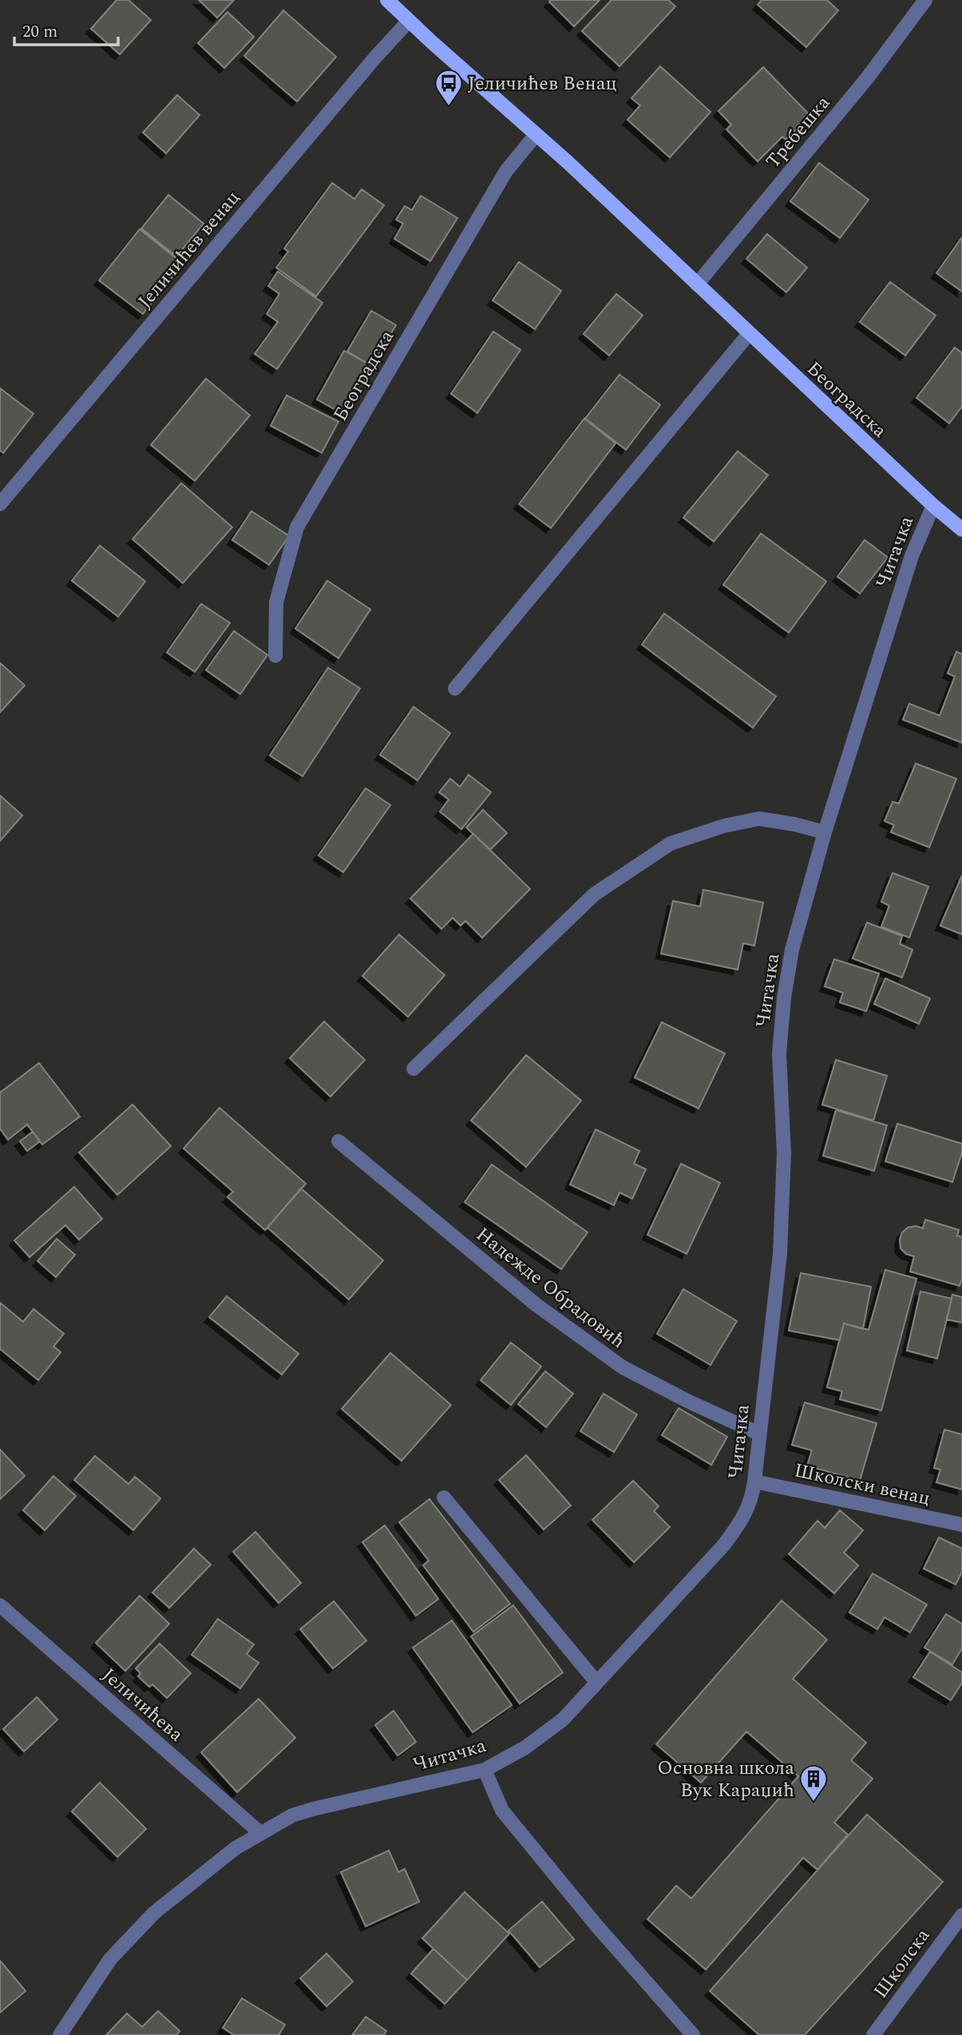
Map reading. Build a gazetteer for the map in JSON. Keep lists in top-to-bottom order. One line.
{"streets":{"main road":["Београдска"],"street":["Требешка","Јеличићев венац","Читачка","Надежде Обрадовић","Школски венац","Јеличићева","Школска"]},"crossings":[["Требешка","Београдска"],["Јеличићев венац","Београдска"],["Београдска","Читачка"],["Читачка","Надежде Обрадовић"],["Читачка","Школски венац"],["Читачка","Јеличићева"]],"places":{"bus stop":["Јеличићев Венац"],"building":["Основна школа Вук Караџић"]},"scale_bar":"20 m"}
